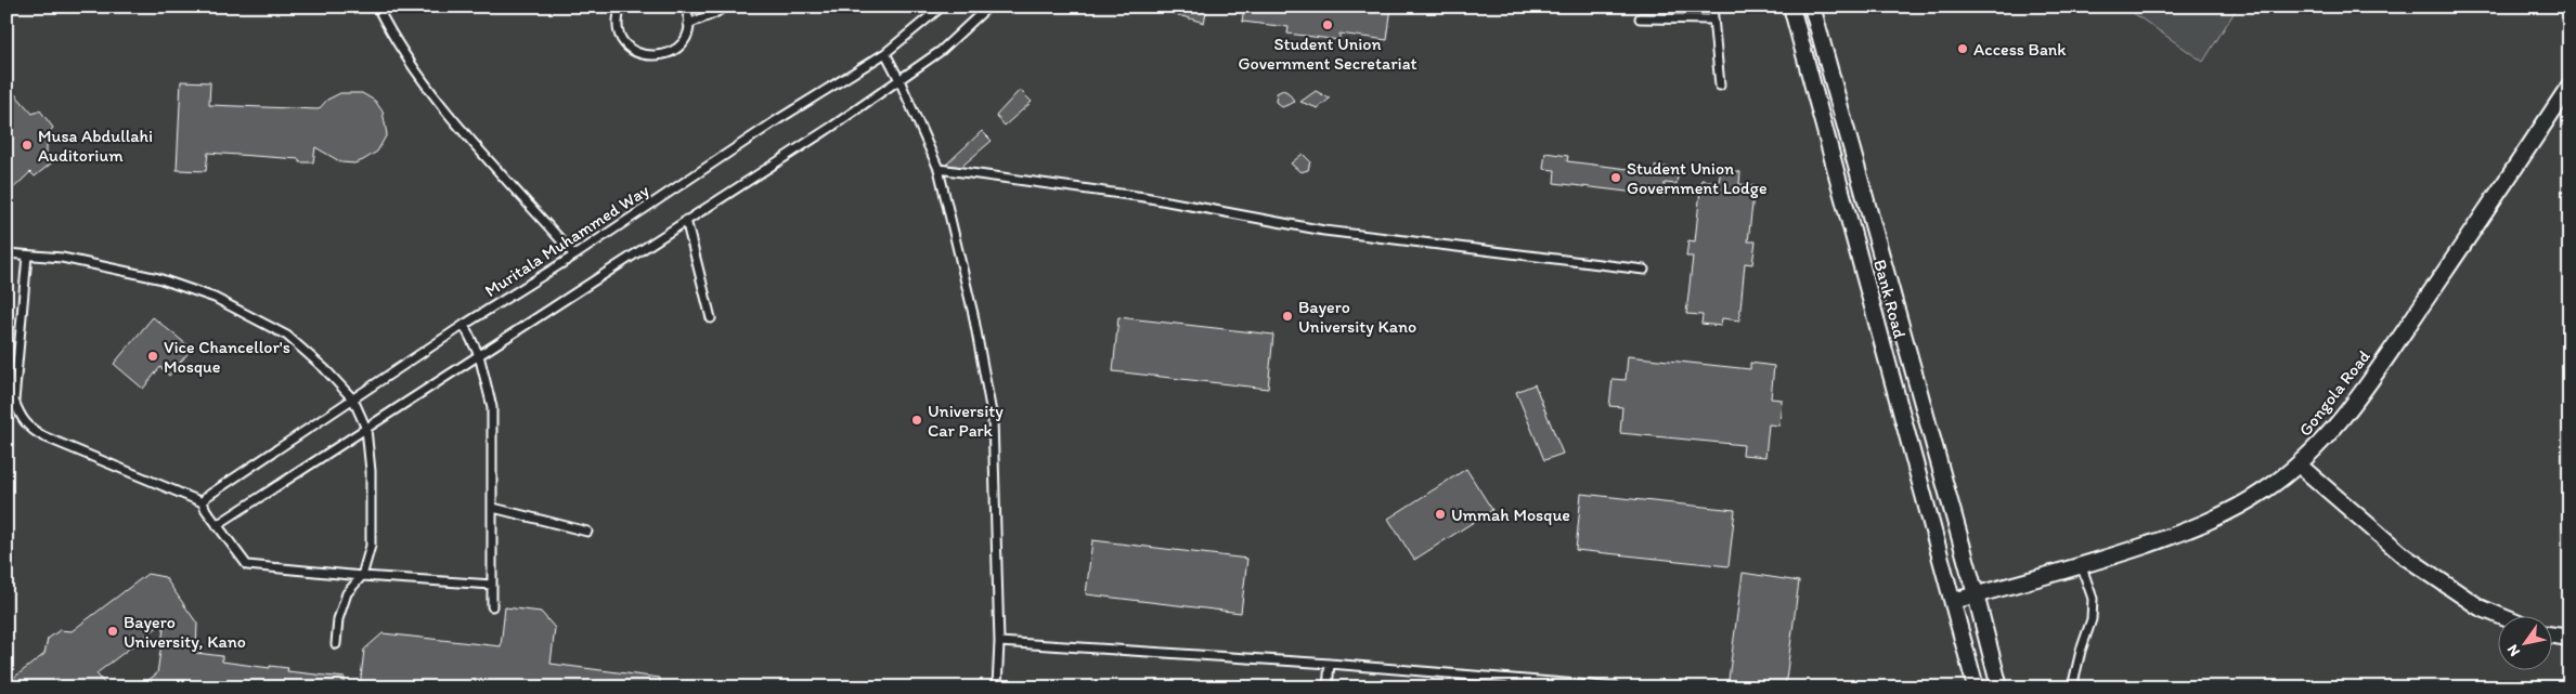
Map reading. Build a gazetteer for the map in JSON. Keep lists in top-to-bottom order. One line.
{"streets":{"street":["Bank Road","Gongola Road"],"lane":["Muritala Muhammed Way"]},"crossings":[["Bank Road","Gongola Road"]],"places":["Student Union Government Secretariat","Access Bank","Musa Abdullahi Auditorium","Student Union Government Lodge","Bayero University Kano","Vice Chancellor's Mosque","University Car Park","Ummah Mosque","Bayero University, Kano"],"north":"bottom left"}
